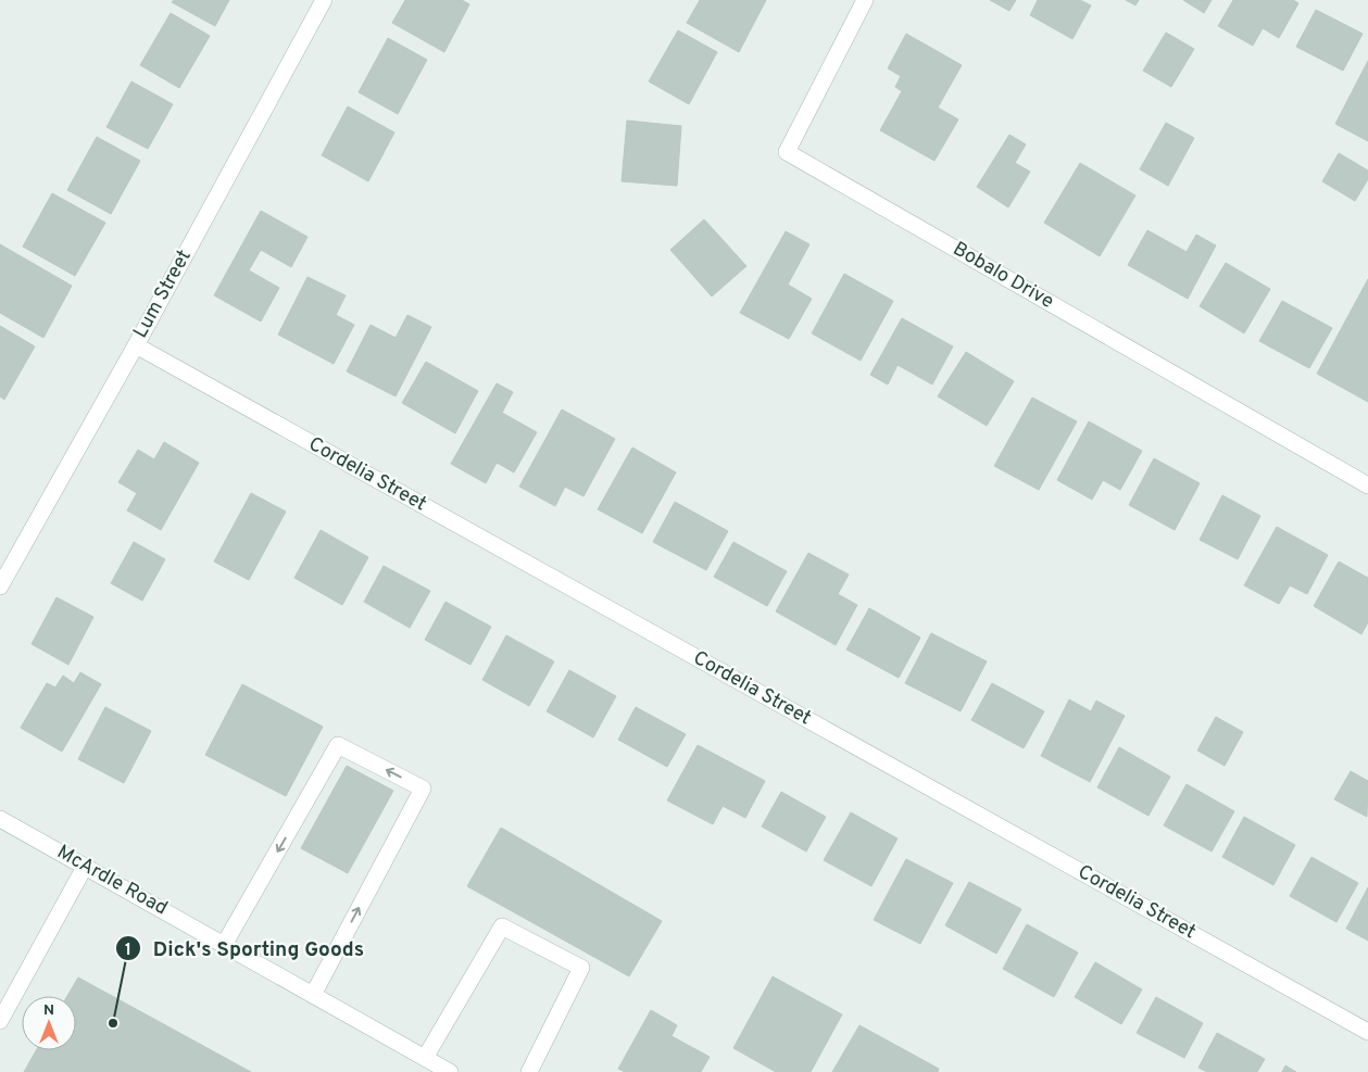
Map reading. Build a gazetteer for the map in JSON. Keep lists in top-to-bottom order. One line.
{"streets":{"street":["Bobalo Drive","Lum Street","Cordelia Street","McArdle Road"]},"crossings":[["Lum Street","Cordelia Street"]],"places":["Dick's Sporting Goods"],"north":"top"}
